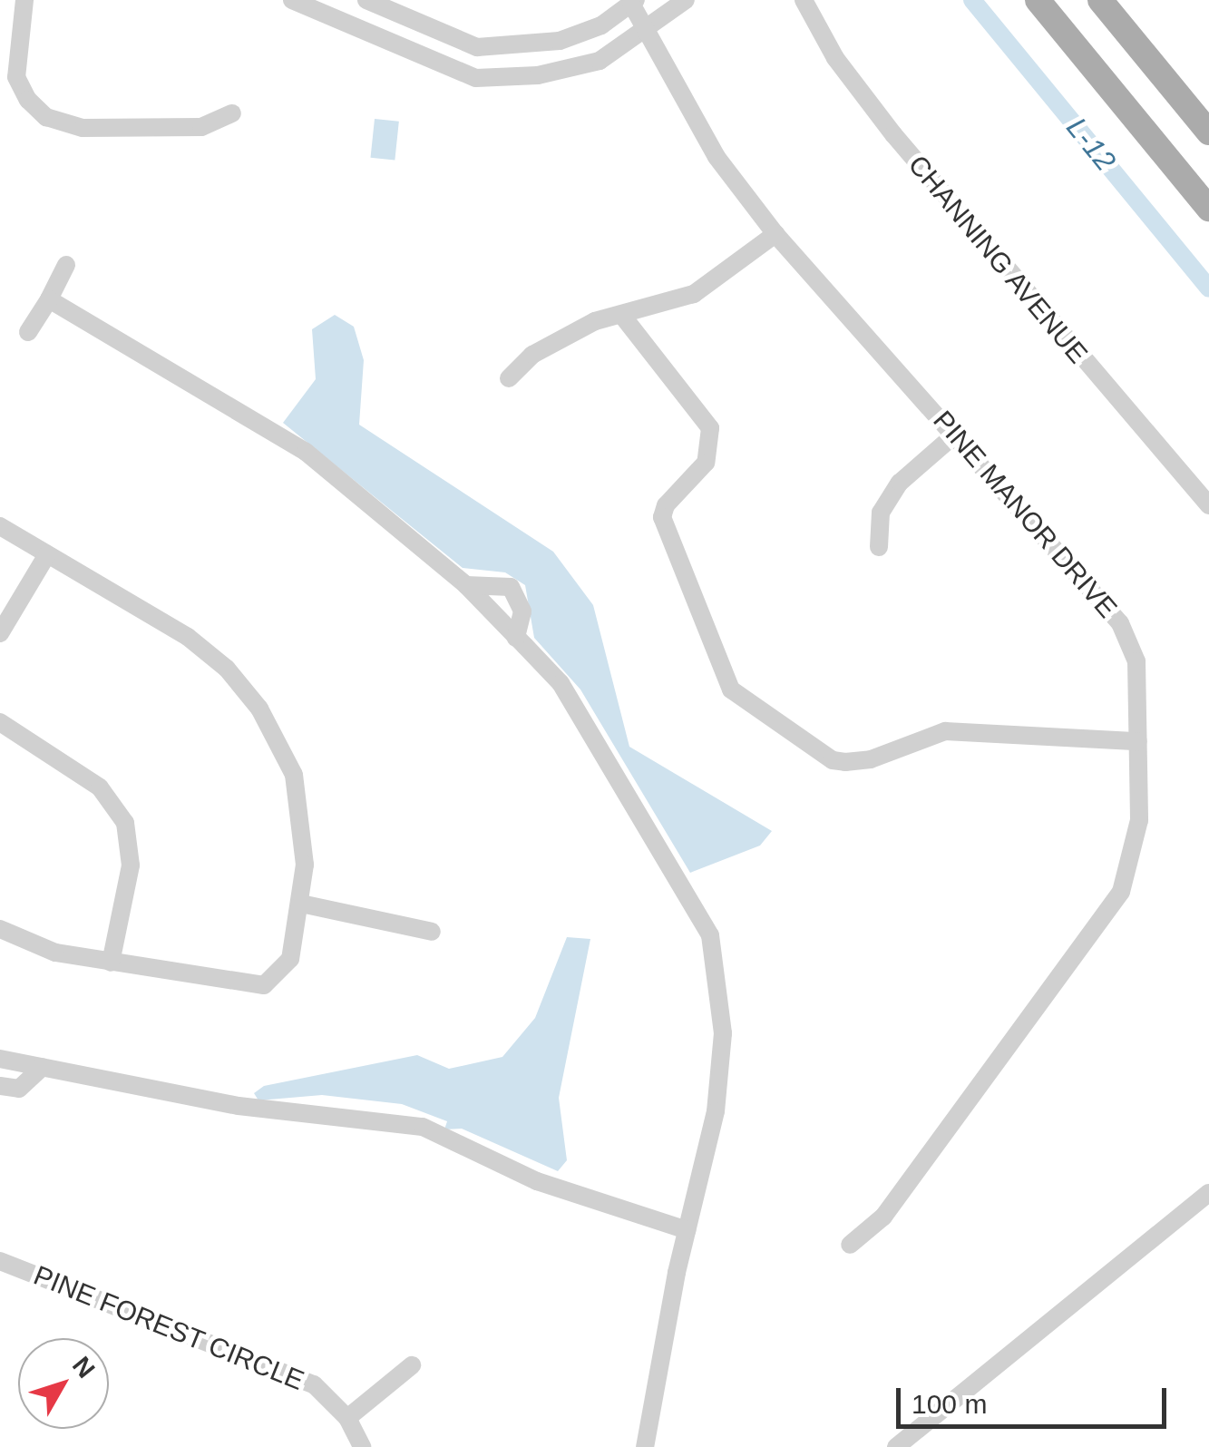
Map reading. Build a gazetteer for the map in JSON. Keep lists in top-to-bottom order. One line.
{"streets":{"street":["CHANNING AVENUE","PINE MANOR DRIVE","PINE FOREST CIRCLE"]},"water":["L-12"],"scale_bar":"100 m","north":"top right"}
